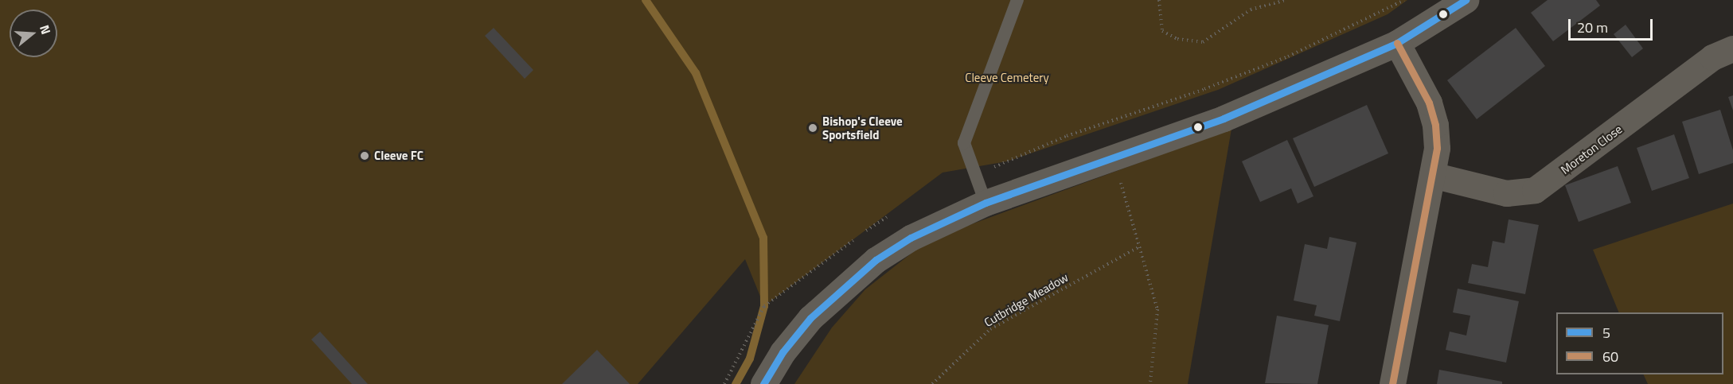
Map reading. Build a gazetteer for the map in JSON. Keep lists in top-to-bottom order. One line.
{"streets":{"street":["Moreton Close"],"path":["Cutbridge Meadow"]},"parks":["Cleeve Cemetery"],"places":["Bishop's Cleeve Sportsfield","Cleeve FC"],"lines":["transit line 5","transit line 60"],"legend":["5","60"],"scale_bar":"20 m","north":"right"}
